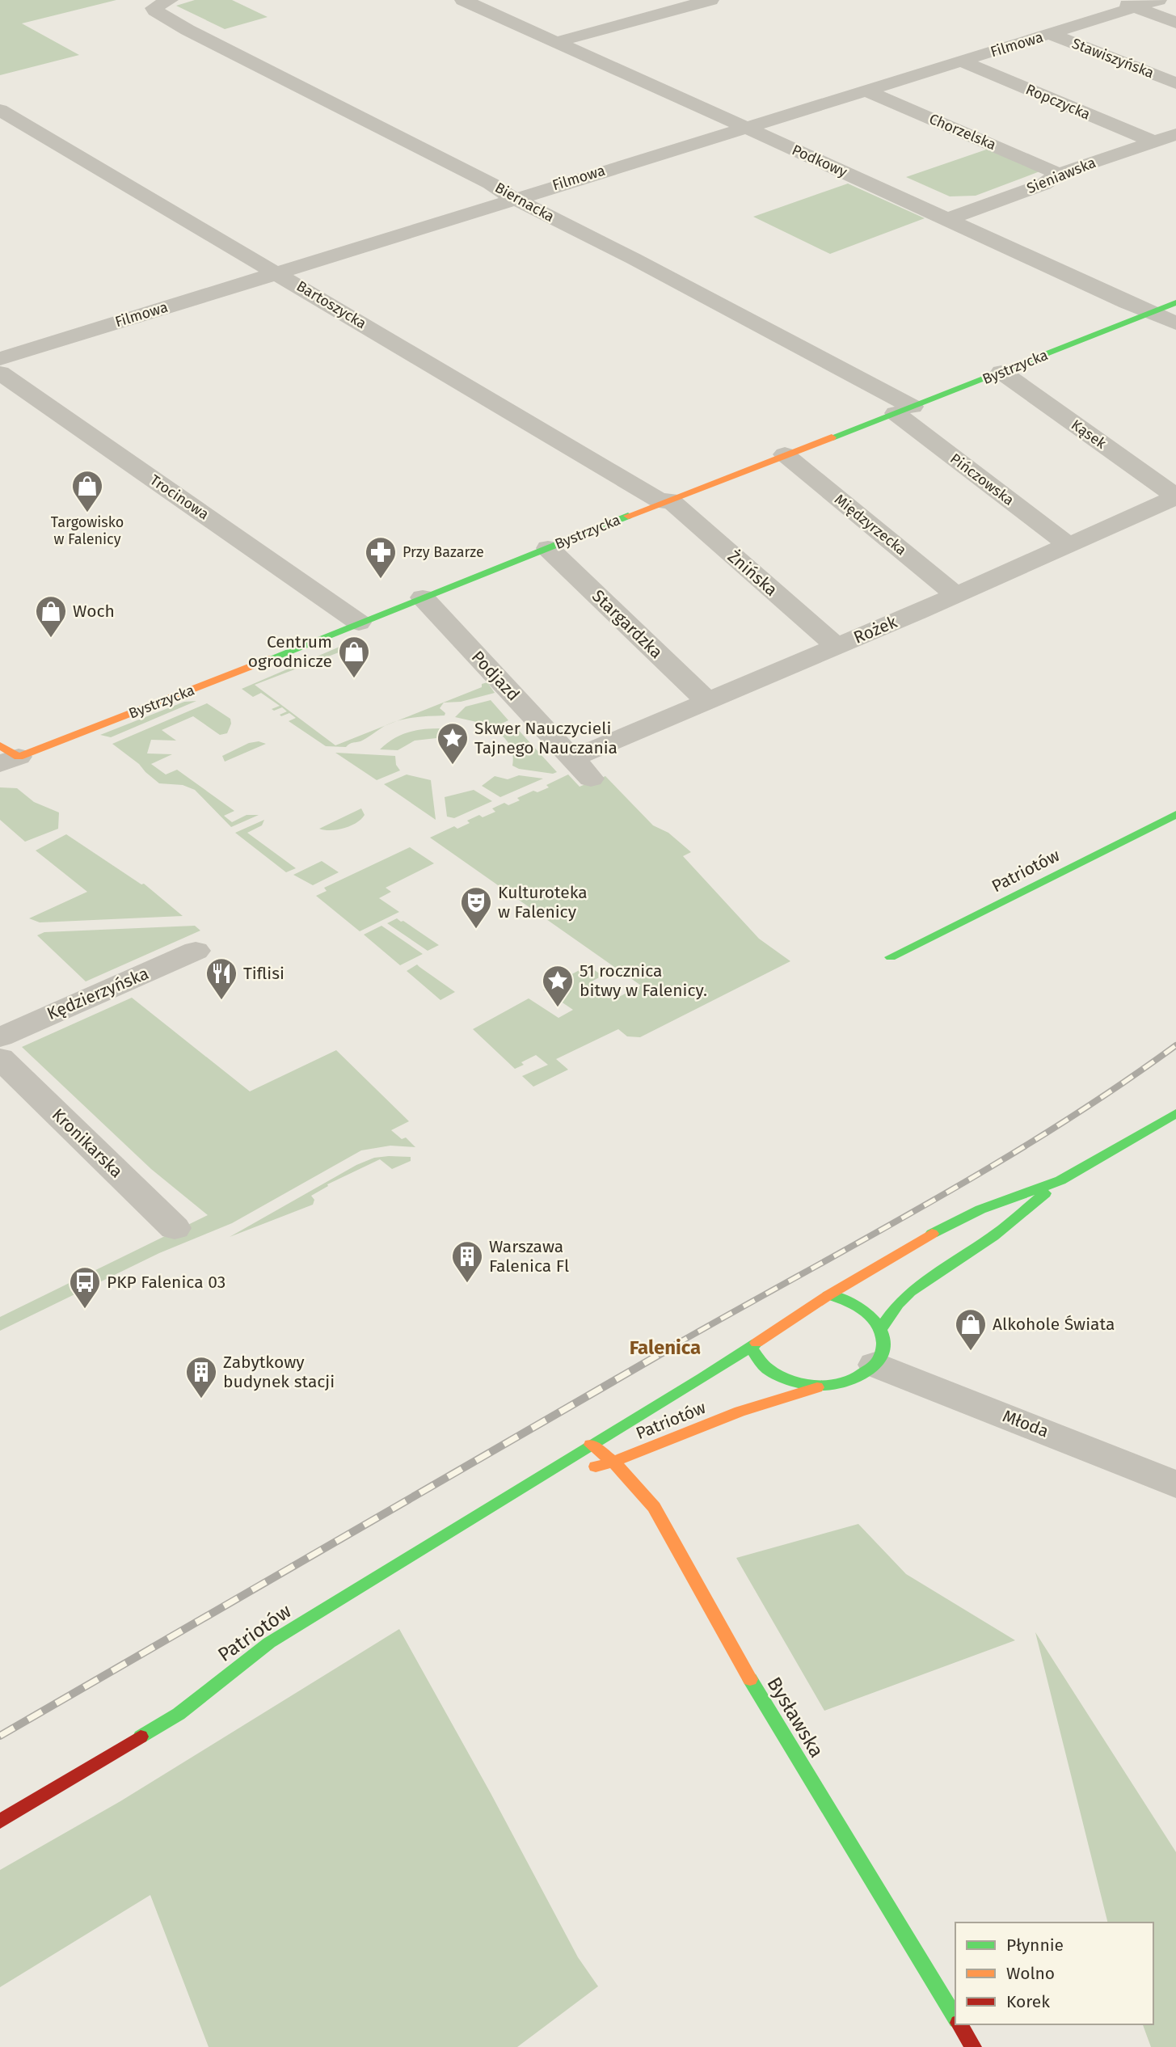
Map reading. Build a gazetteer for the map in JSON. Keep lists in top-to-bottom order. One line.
{"streets":{"street":["Filmowa","Stawiszyńska","Ropczycka","Chorzelska","Podkowy","Sieniawska","Biernacka","Bartoszycka","Bystrzycka","Kąsek","Pińczowska","Trocinowa","Międzyrzecka","Żnińska","Stargardzka","Rożek","Podjazd","Patriotów","Kędzierzyńska","Kronikarska","Młoda","Bysławska"]},"crossings":[["Filmowa","Stawiszyńska"],["Filmowa","Ropczycka"],["Filmowa","Chorzelska"],["Filmowa","Podkowy"],["Filmowa","Biernacka"],["Filmowa","Bartoszycka"],["Ropczycka","Sieniawska"],["Chorzelska","Sieniawska"],["Podkowy","Sieniawska"],["Podkowy","Bystrzycka"],["Biernacka","Bystrzycka"],["Biernacka","Pińczowska"],["Bartoszycka","Bystrzycka"],["Bartoszycka","Żnińska"],["Bystrzycka","Kąsek"],["Bystrzycka","Pińczowska"],["Bystrzycka","Trocinowa"],["Bystrzycka","Międzyrzecka"],["Bystrzycka","Żnińska"],["Bystrzycka","Stargardzka"],["Bystrzycka","Podjazd"],["Kąsek","Rożek"],["Pińczowska","Rożek"],["Międzyrzecka","Rożek"],["Żnińska","Rożek"],["Stargardzka","Rożek"],["Rożek","Podjazd"],["Patriotów","Młoda"],["Patriotów","Bysławska"]],"districts":["Falenica"],"places":{"shop":["Targowisko w Falenicy","Woch","Centrum ogrodnicze","Alkohole Świata"],"pharmacy":["Przy Bazarze"],"place":["Skwer Nauczycieli Tajnego Nauczania","51 rocznica bitwy w Falenicy."],"theatre":["Kulturoteka w Falenicy"],"restaurant":["Tiflisi"],"building":["Warszawa Falenica Fl","Zabytkowy budynek stacji"],"bus stop":["PKP Falenica 03"]},"legend":["Płynnie","Wolno","Korek"]}
